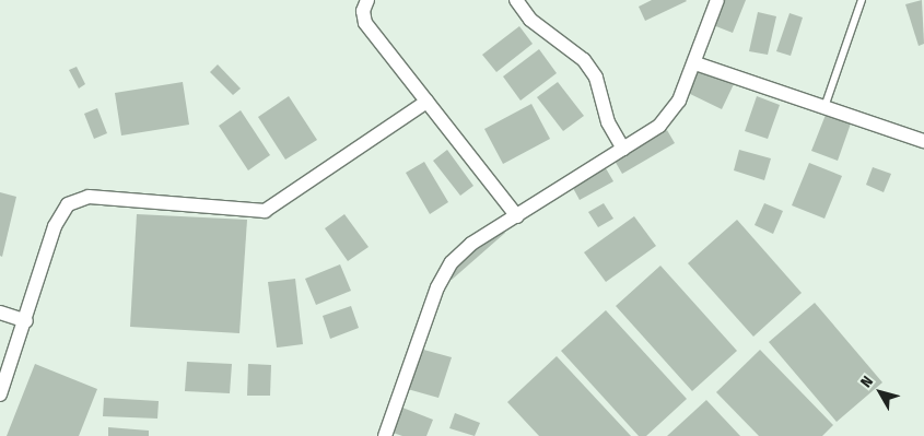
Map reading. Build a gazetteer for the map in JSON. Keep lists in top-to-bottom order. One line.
{"north":"top left"}
